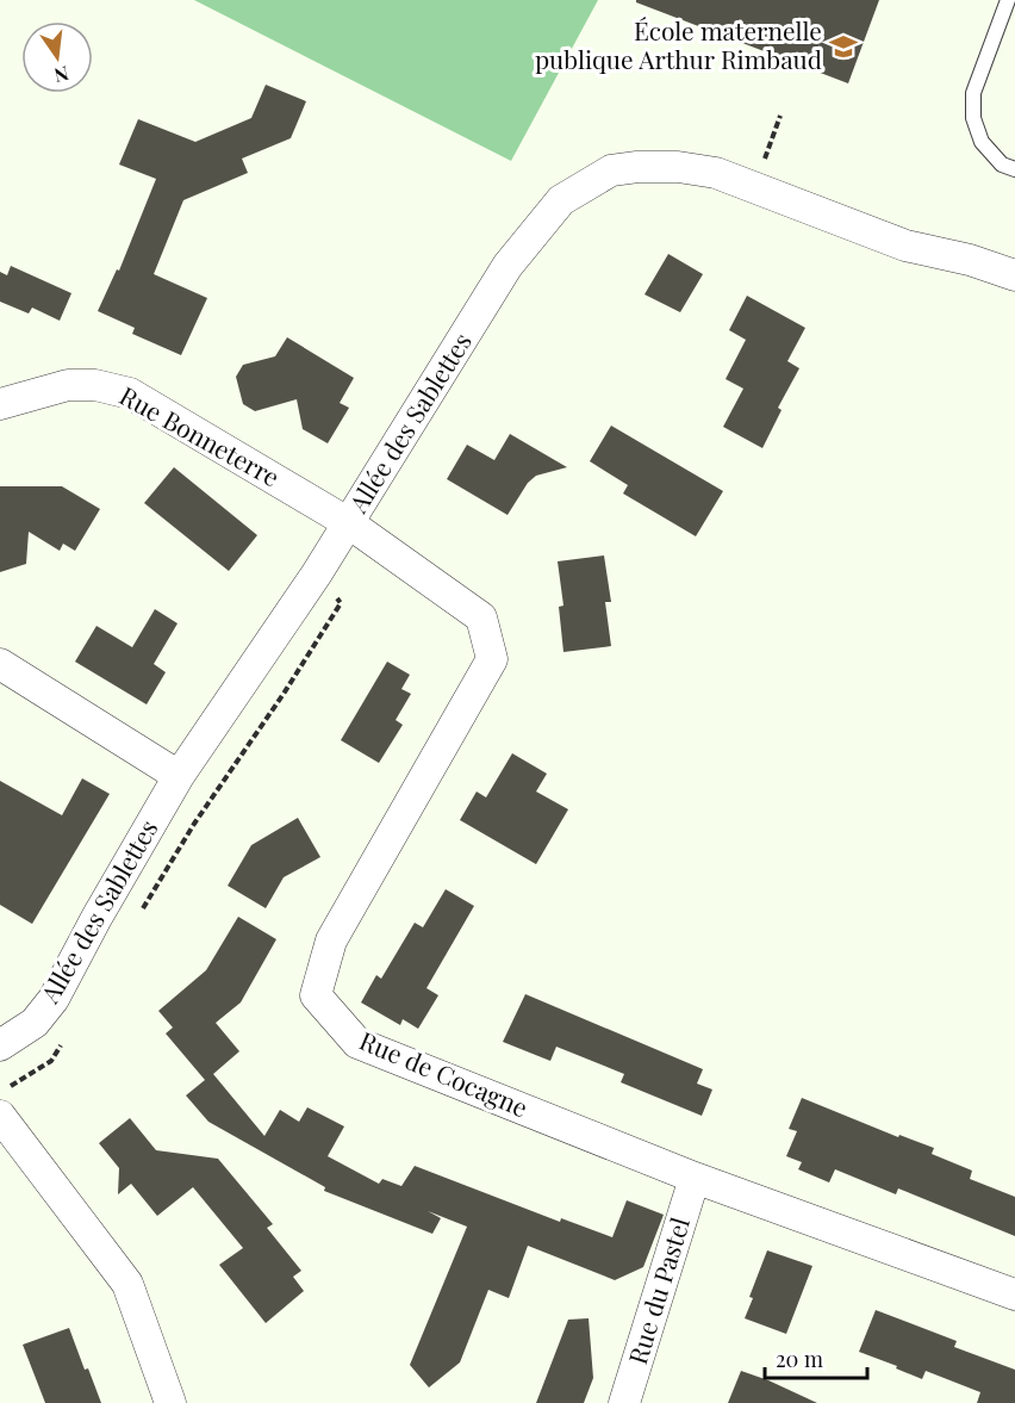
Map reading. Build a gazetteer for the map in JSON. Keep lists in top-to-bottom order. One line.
{"streets":{"street":["Allée des Sablettes","Rue Bonneterre","Rue de Cocagne","Rue du Pastel"]},"crossings":[["Allée des Sablettes","Rue Bonneterre"],["Allée des Sablettes","Rue de Cocagne"],["Rue Bonneterre","Rue de Cocagne"],["Rue de Cocagne","Rue du Pastel"]],"places":{"school or university":["École maternelle publique Arthur Rimbaud"]},"scale_bar":"20 m","north":"bottom"}
